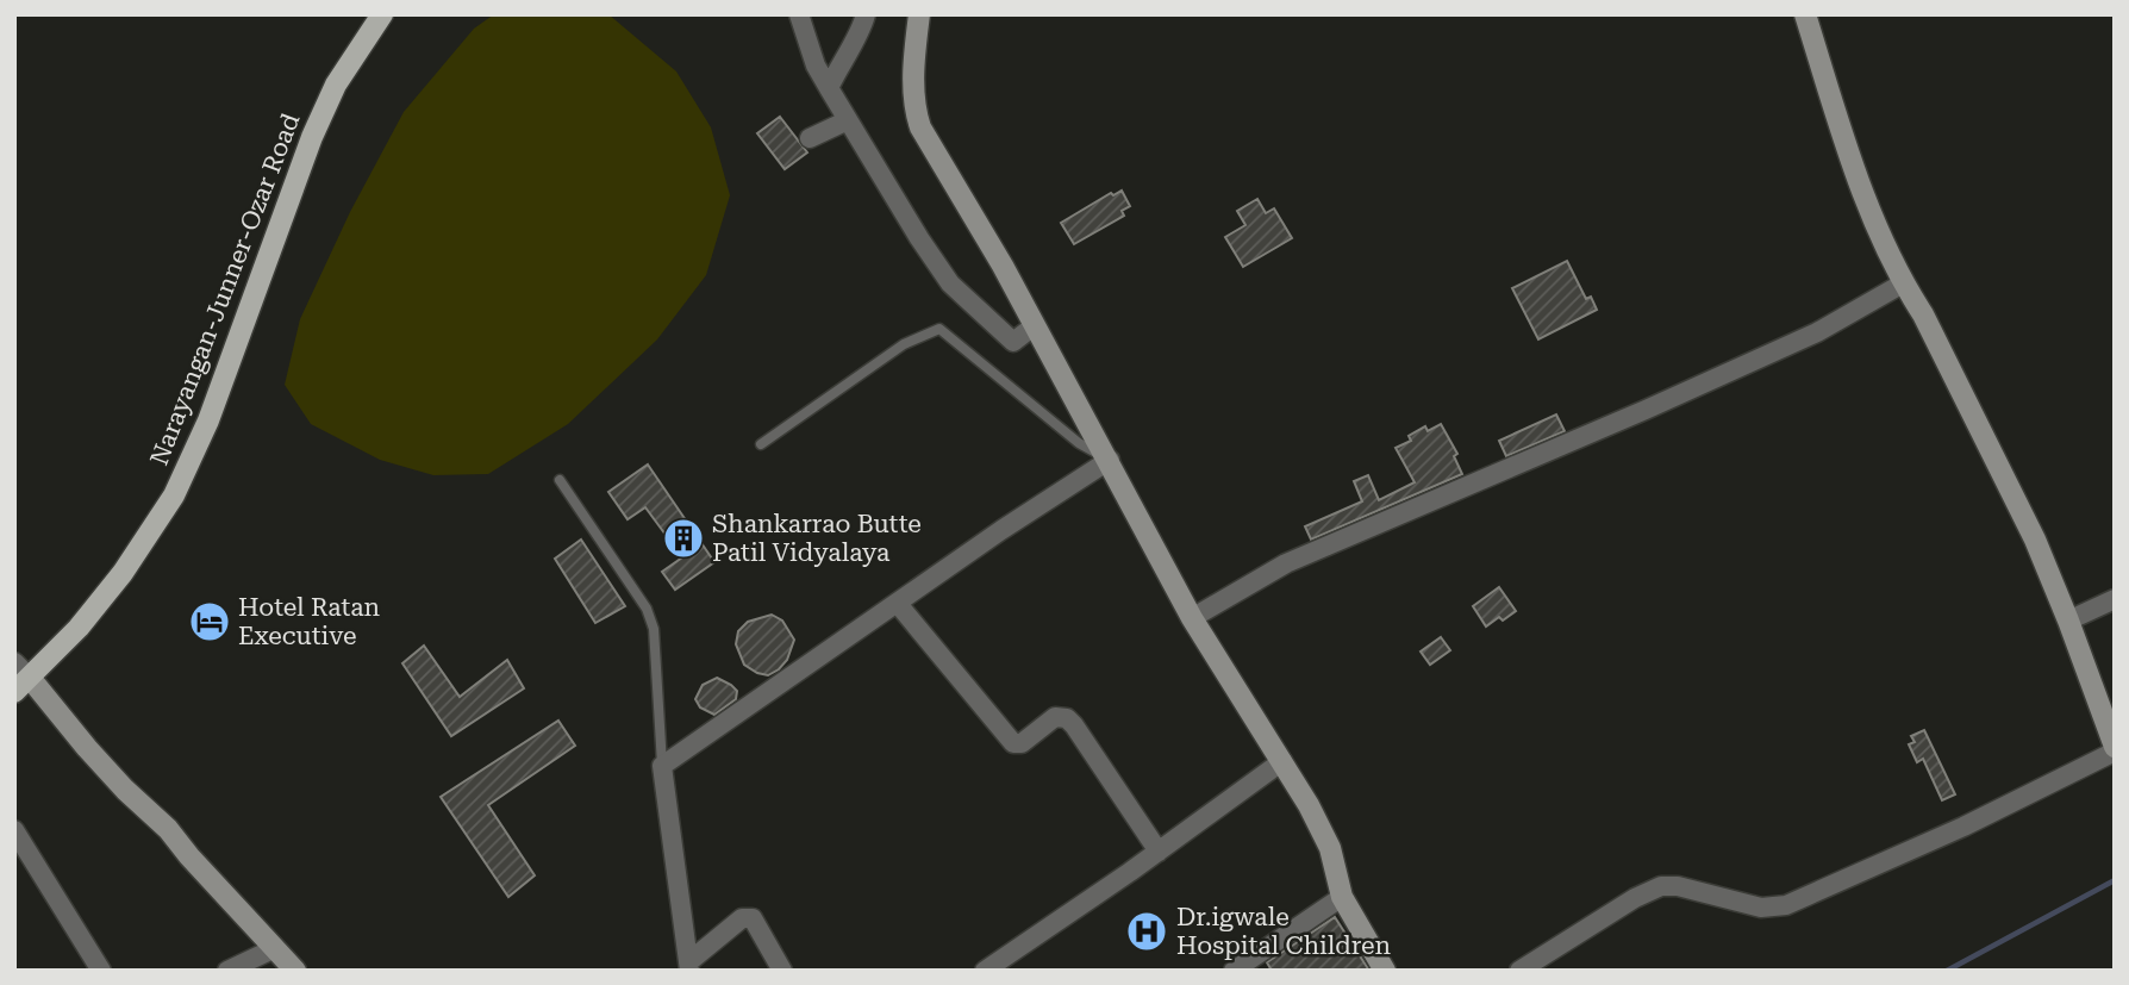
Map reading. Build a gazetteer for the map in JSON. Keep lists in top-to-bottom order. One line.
{"streets":{"main road":["Narayangan-Junner-Ozar Road"]},"places":{"building":["Shankarrao Butte Patil Vidyalaya"],"hotel":["Hotel Ratan Executive"],"hospital":["Dr.igwale Hospital Children"]}}
